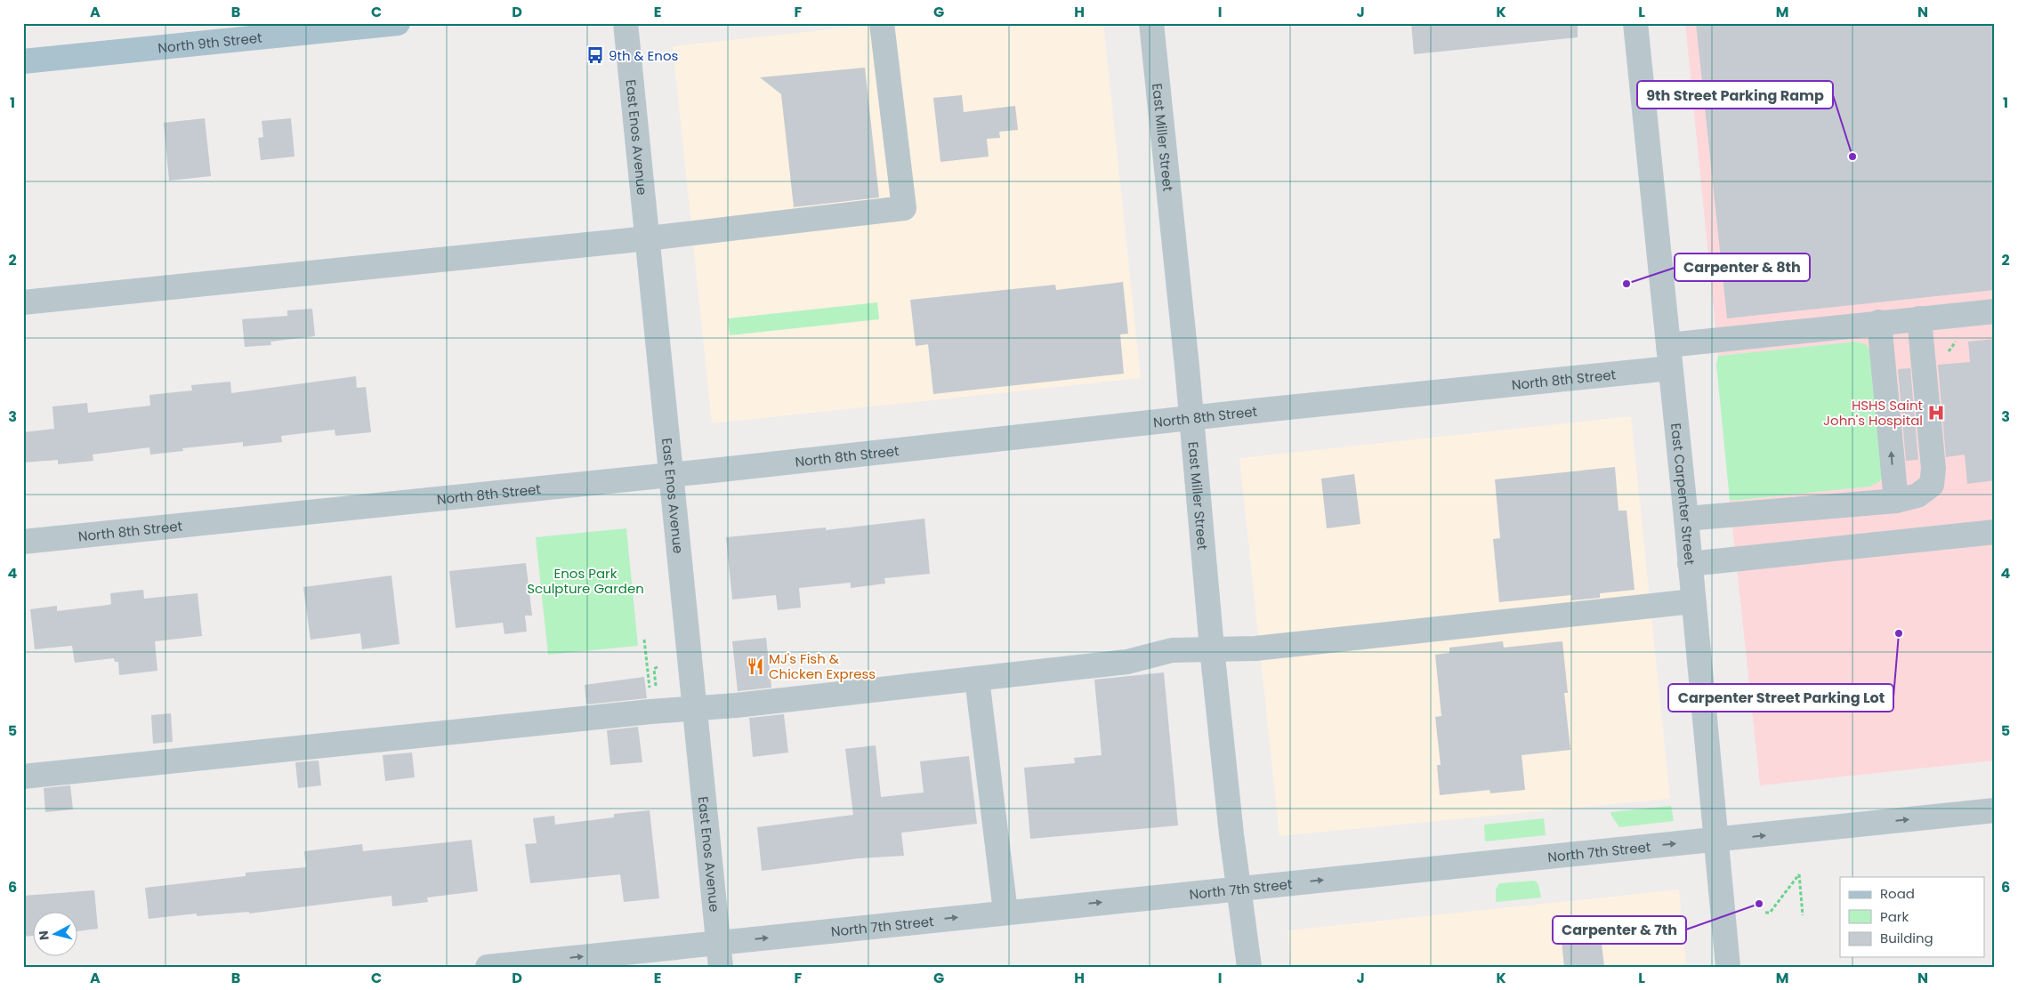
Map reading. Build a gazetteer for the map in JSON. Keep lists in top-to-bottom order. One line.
{"streets":{"main road":["North 9th Street"],"street":["East Enos Avenue","East Miller Street","North 8th Street","East Carpenter Street","North 7th Street"]},"crossings":[["East Enos Avenue","North 8th Street"],["East Enos Avenue","North 7th Street"],["East Miller Street","North 8th Street"],["East Miller Street","North 7th Street"],["North 8th Street","East Carpenter Street"],["East Carpenter Street","North 7th Street"]],"one_way":["North 7th Street"],"parks":["Enos Park Sculpture Garden"],"places":{"bus stop":["9th & Enos"],"other":["9th Street Parking Ramp","Carpenter & 8th","Carpenter Street Parking Lot","Carpenter & 7th"],"hospital":["HSHS Saint John's Hospital"],"restaurant":["MJ's Fish & Chicken Express"]},"legend":["Road","Park","Building"],"north":"left","grid":{"columns":["A","B","C","D","E","F","G","H","I","J","K","L","M","N"],"rows":["1","2","3","4","5","6"]}}
